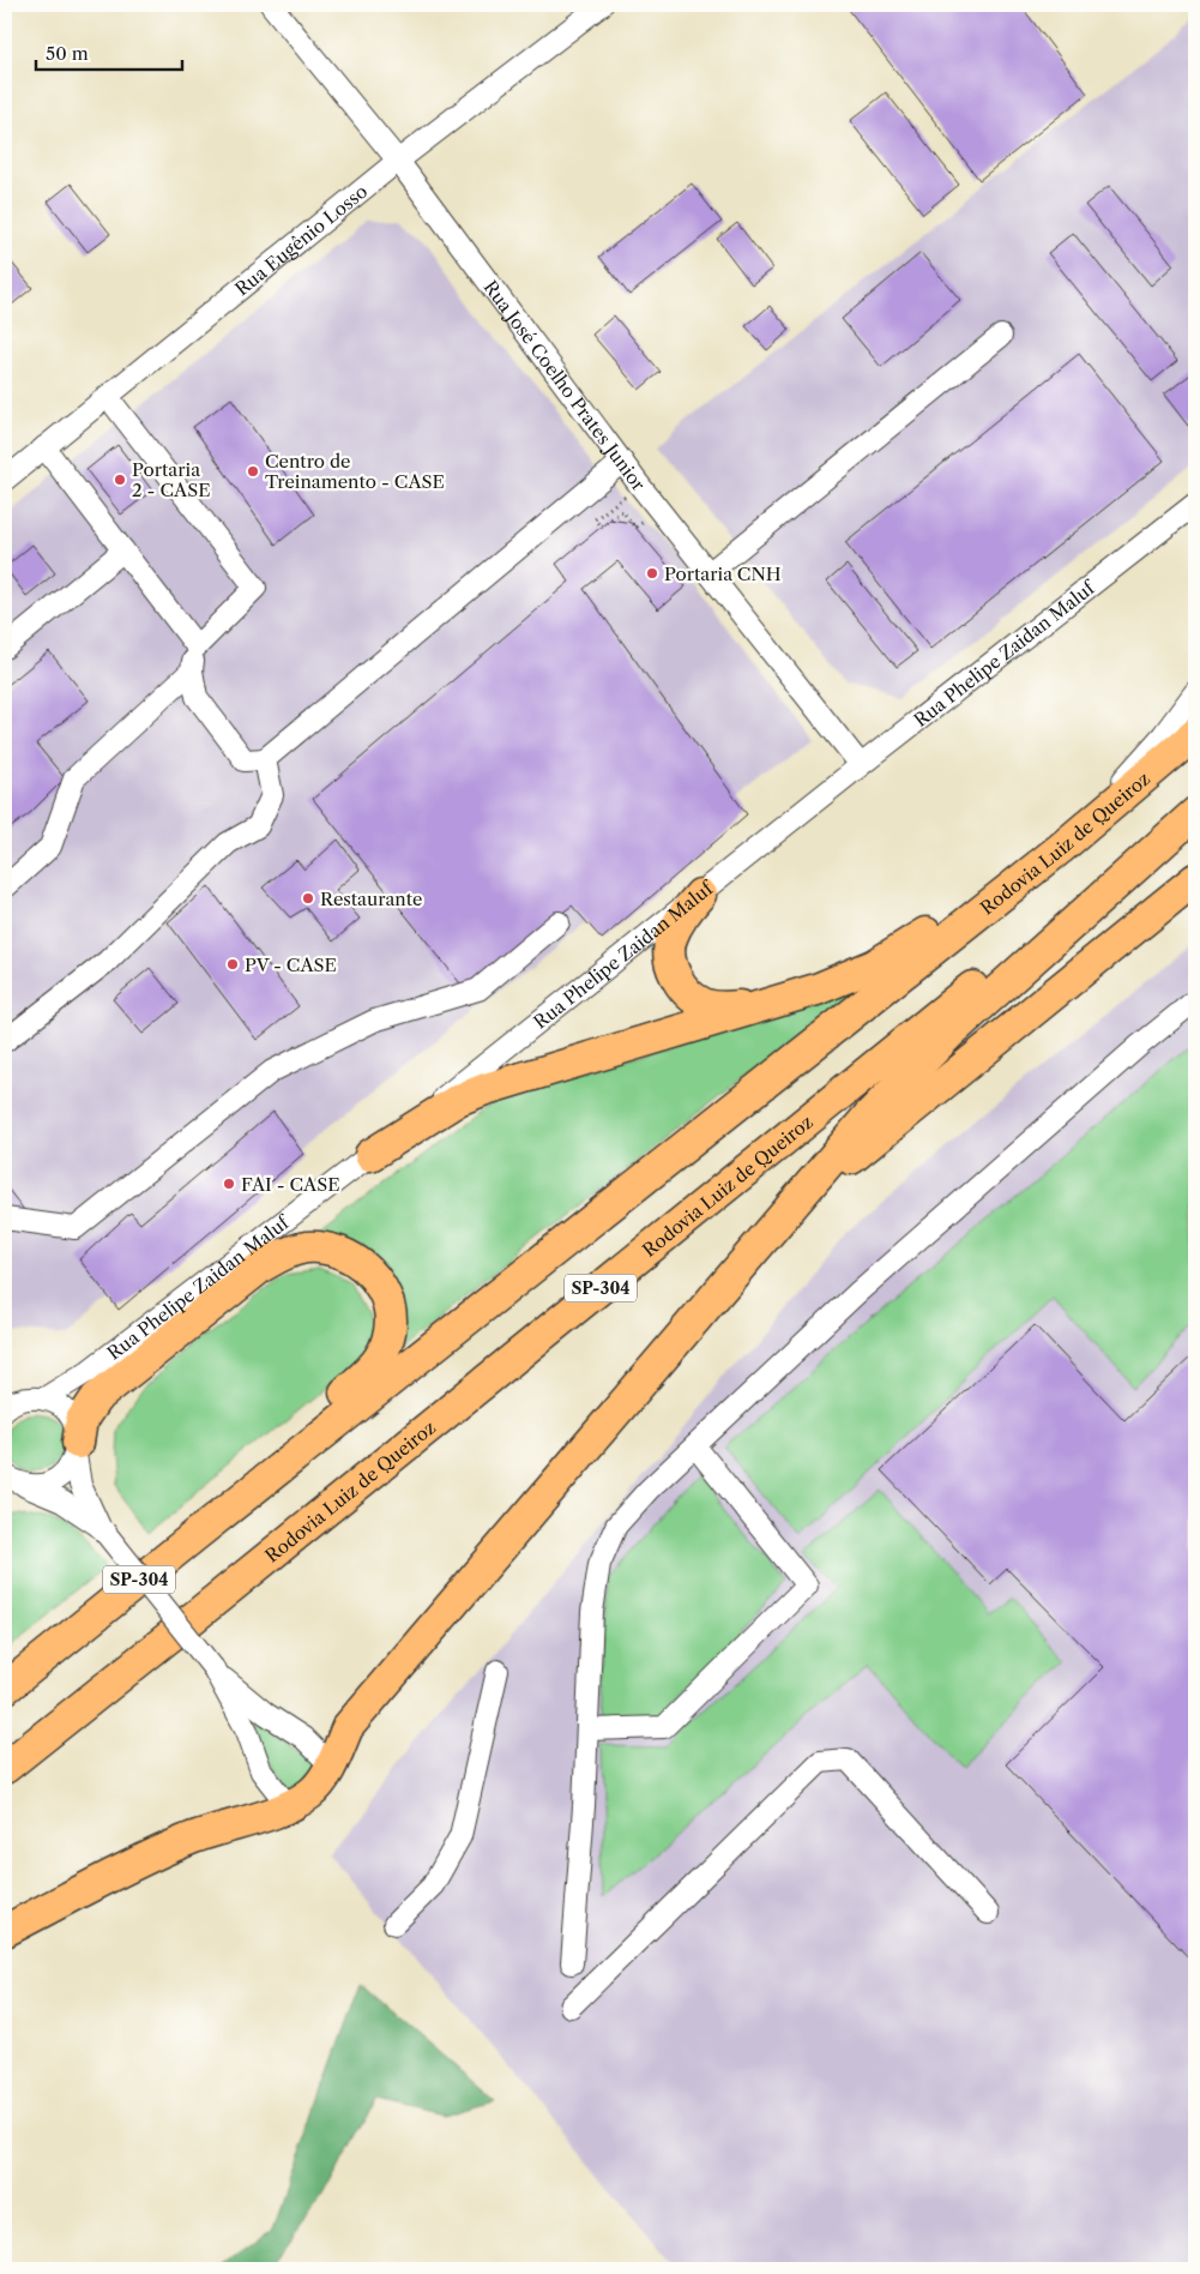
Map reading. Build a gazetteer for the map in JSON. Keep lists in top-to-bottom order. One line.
{"streets":{"highway":["Rodovia Luiz de Queiroz","SP-304"],"street":["Rua Eugênio Losso","Rua José Coelho Prates Junior","Rua Phelipe Zaidan Maluf"]},"crossings":[["Rua Eugênio Losso","Rua José Coelho Prates Junior"],["Rua José Coelho Prates Junior","Rua Phelipe Zaidan Maluf"]],"places":["Centro de Treinamento - CASE","Portaria 2 - CASE","Portaria CNH","Restaurante","PV - CASE","FAI - CASE"],"scale_bar":"50 m"}
